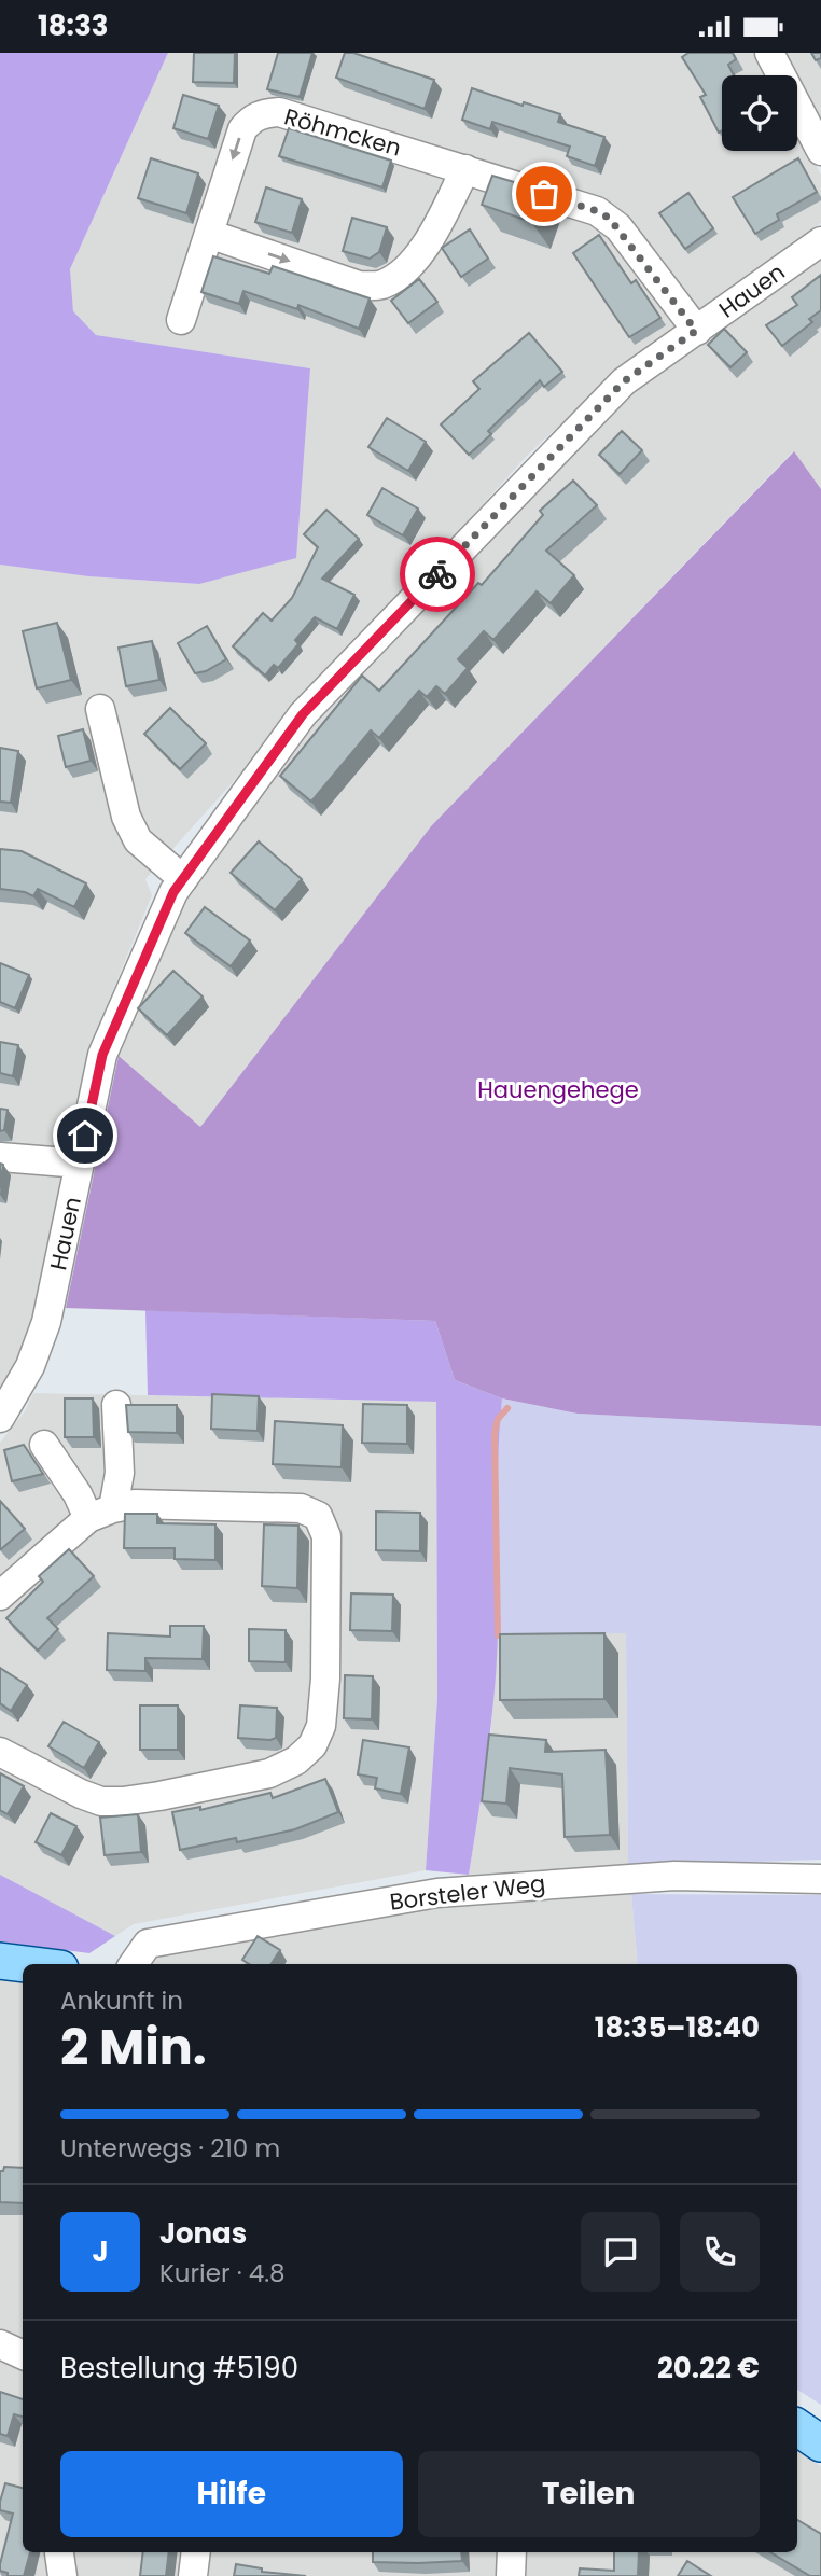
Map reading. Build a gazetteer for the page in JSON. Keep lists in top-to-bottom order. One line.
{"streets":{"street":["Röhmcken","Hauen","Borsteler Weg"]},"crossings":[["Röhmcken","Hauen"]],"parks":["Hauengehege"],"page":{"status":"18:33","heading":["2 Min.","Ankunft in","18:35–18:40"],"panel":["Jonas","Kurier · 4.8","Bestellung #5190","20.22 €"],"bar":"Unterwegs · 210 m","round":"J","buttons":["Hilfe","Teilen"]}}
